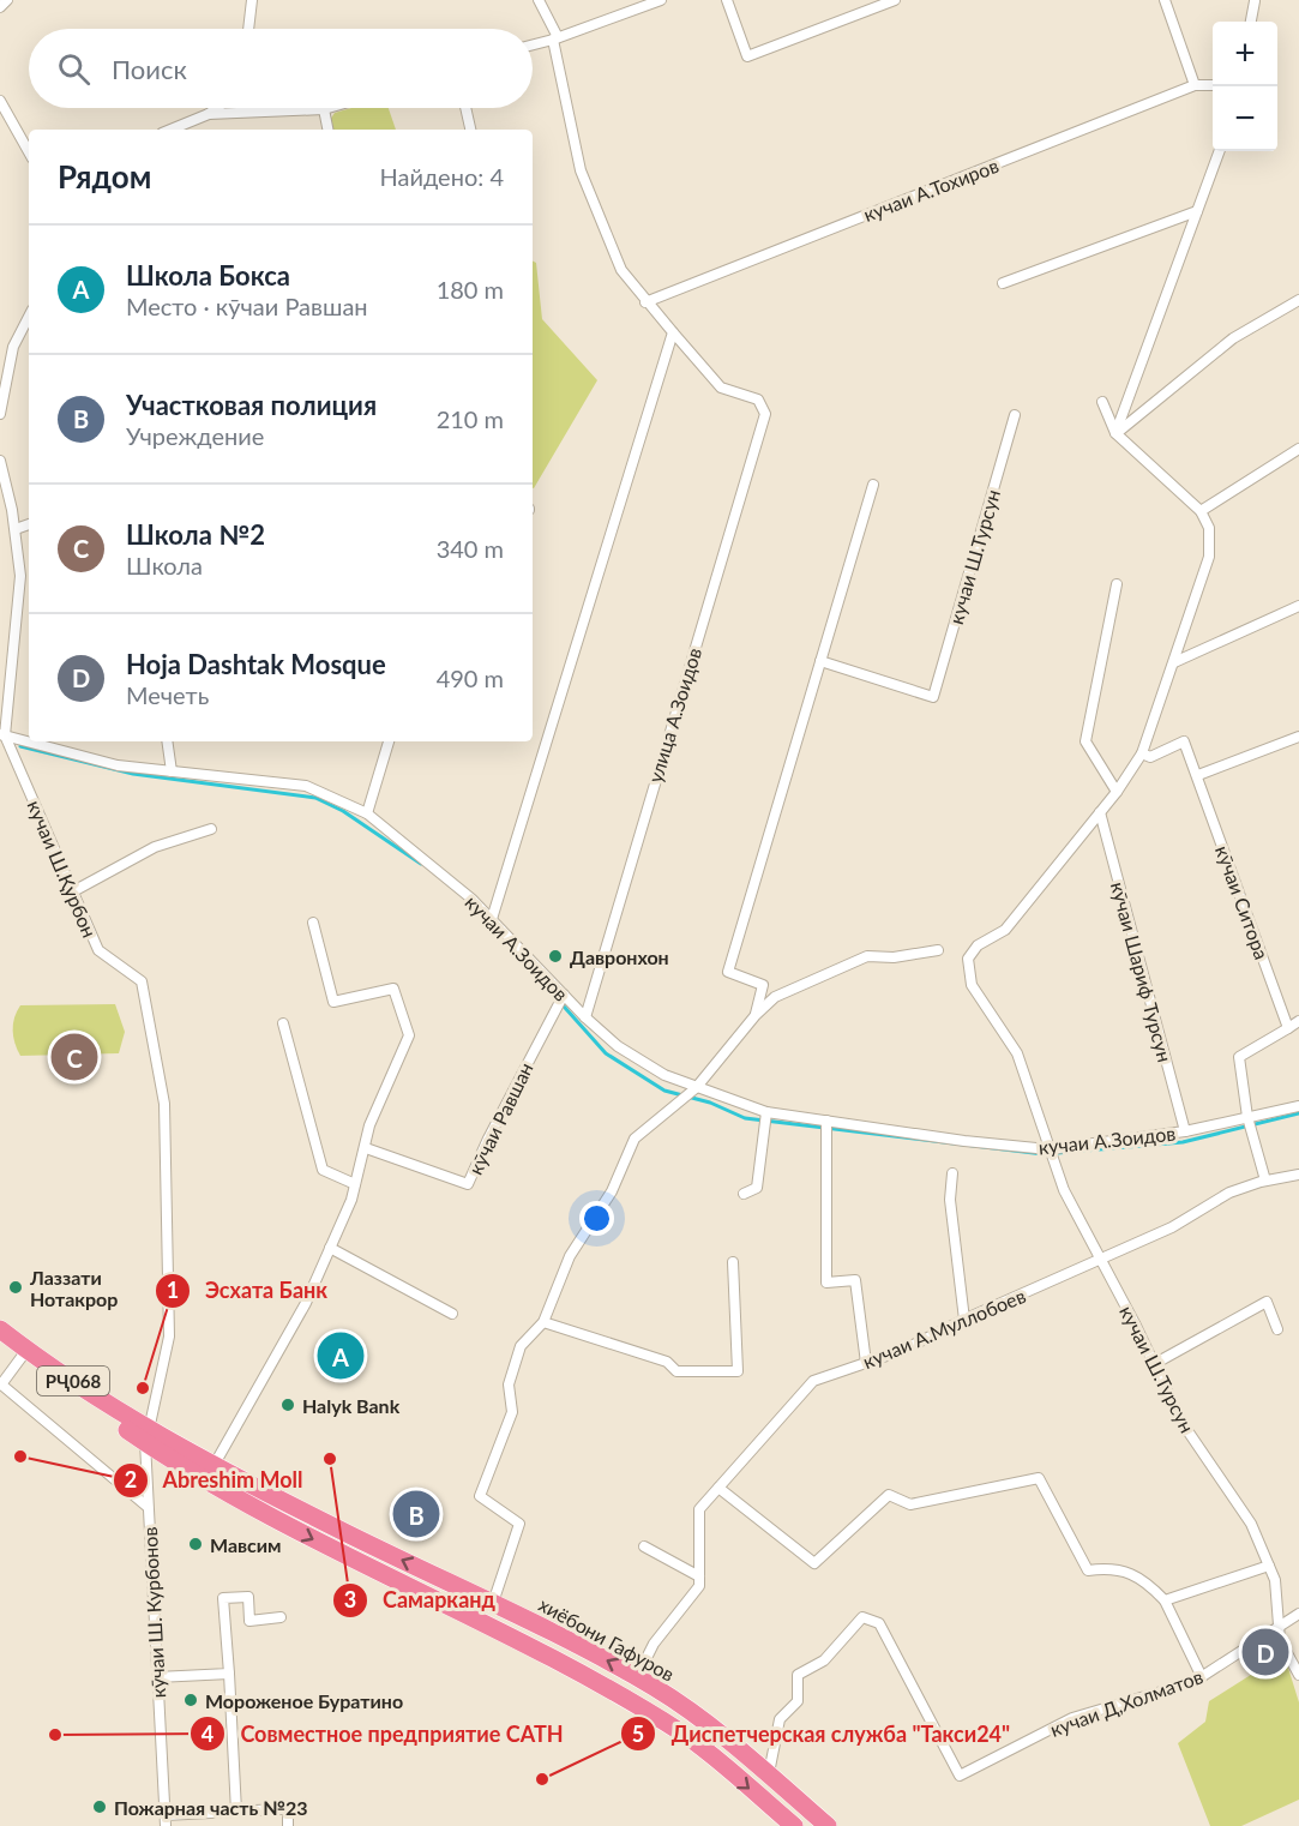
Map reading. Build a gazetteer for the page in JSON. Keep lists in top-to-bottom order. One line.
{"streets":{"highway":["РҶ068","хиёбони Гафуров"],"street":["кучаи А.Тохиров","кучаи Ш.Турсун","улица А.Зоидов","кучаи Ш.Қурбон","кӯчаи Ситора","кучаи А.Зоидов","кӯчаи Шариф Турсун","кӯчаи Равшан","кучаи А.Муллобоев","кӯчаи Ш. Курбонов","кучаи Д,Холматов"]},"crossings":[["кучаи Ш.Турсун","кучаи А.Зоидов"],["кучаи Ш.Турсун","кучаи А.Муллобоев"],["кучаи Ш.Турсун","кучаи Д,Холматов"],["улица А.Зоидов","кучаи А.Зоидов"],["кучаи Ш.Қурбон","кучаи А.Зоидов"],["кучаи Ш.Қурбон","РҶ068"],["кучаи Ш.Қурбон","кӯчаи Ш. Курбонов"],["кучаи Ш.Қурбон","хиёбони Гафуров"],["кучаи А.Зоидов","кӯчаи Шариф Турсун"],["кучаи А.Зоидов","кӯчаи Равшан"],["РҶ068","кӯчаи Ш. Курбонов"],["РҶ068","хиёбони Гафуров"],["кӯчаи Ш. Курбонов","хиёбони Гафуров"],["хиёбони Гафуров","кучаи Д,Холматов"]],"places":["Давронхон","Лаззати Нотакрор","Эсxата Банк","Halyk Bank","Abreshim Moll","Самарканд","Мавсим","Мороженое Буратино","Совместное предприятие CATH","Диспетчерская служба \"Такси24\"","Пожарная часть №23"],"page":{"map_buttons":["+","−"],"search":"Поиск","heading":["Рядом","Найдено: 4"],"list":[{"mark":"A","name":"Школа Бокса","note":"Место · кӯчаи Равшан","value":"180 m"},{"mark":"B","name":"Участковая полиция","note":"Учреждение","value":"210 m"},{"mark":"C","name":"Школа №2","note":"Школа","value":"340 m"},{"mark":"D","name":"Hoja Dashtak Mosque","note":"Мечеть","value":"490 m"}],"pins":["C","A","B","D"]}}
